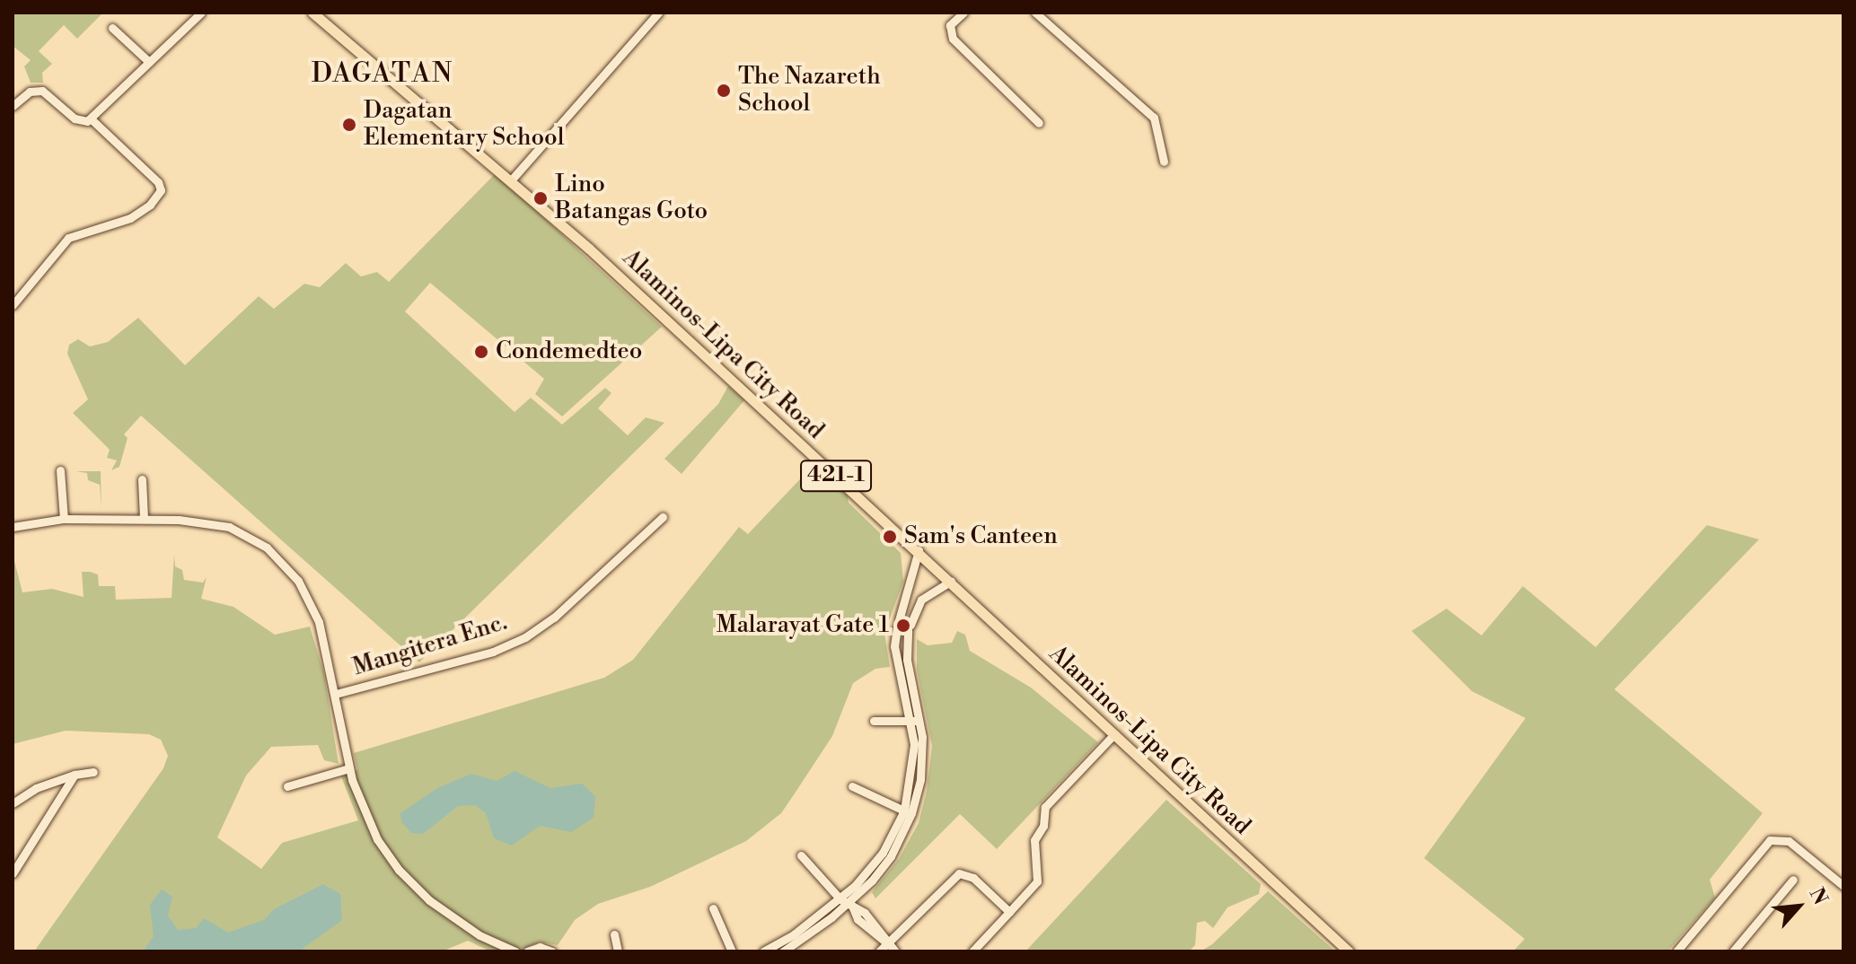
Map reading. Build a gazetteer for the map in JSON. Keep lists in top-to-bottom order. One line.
{"streets":{"main road":["Alaminos-Lipa City Road","421-1"],"street":["Mangitera Enc."]},"districts":["DAGATAN"],"places":["The Nazareth School","Dagatan Elementary School","Lino Batangas Goto","Condemedteo","Sam's Canteen","Malarayat Gate 1"],"north":"top right"}
